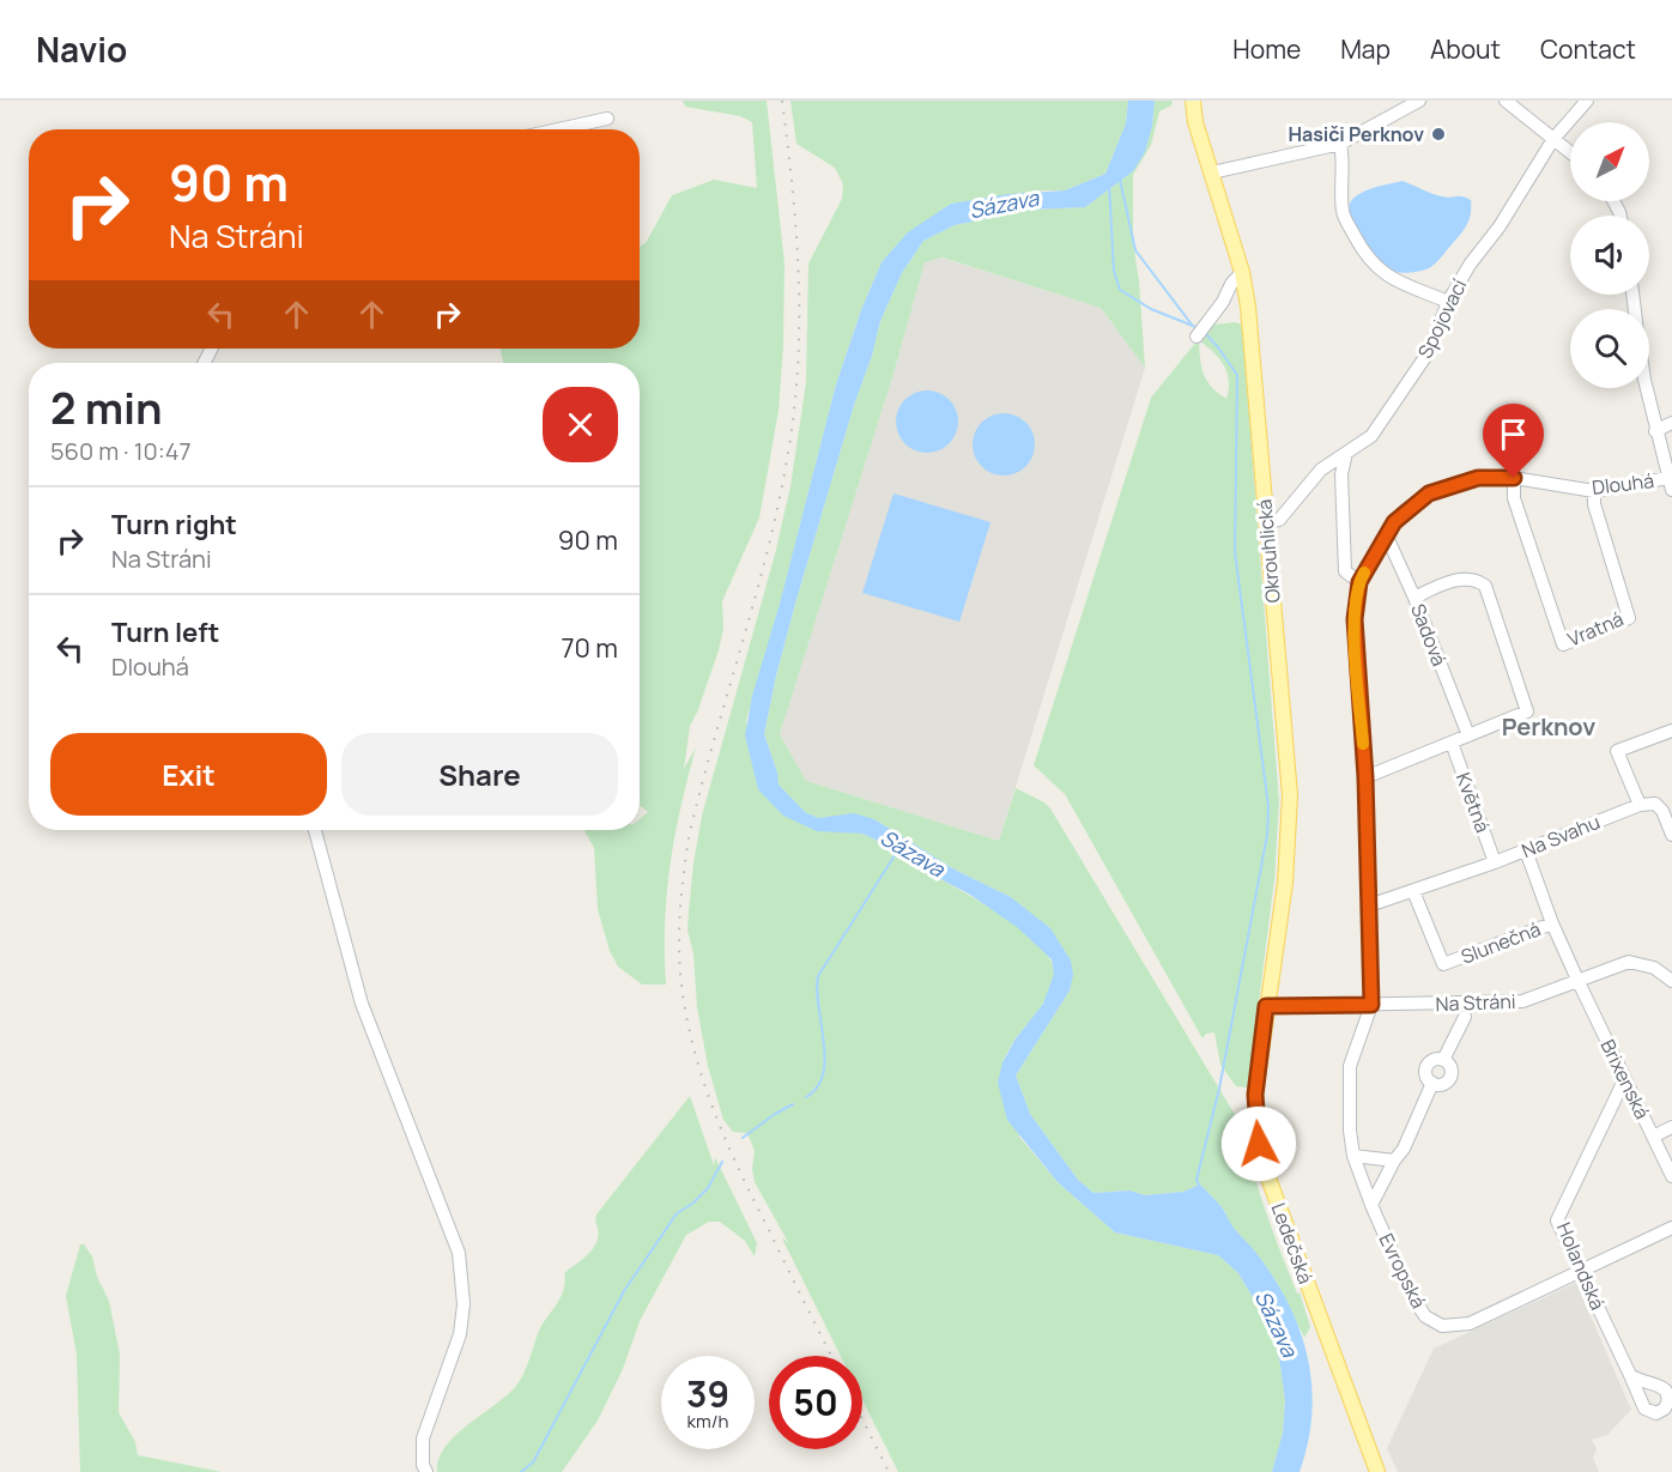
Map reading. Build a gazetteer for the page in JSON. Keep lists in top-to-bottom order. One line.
{"streets":{"main road":["Okrouhlická","Ledečská"],"street":["Spojovací","Dlouhá","Vratná","Sadová","Květná","Na Svahu","Slunečná","Na Stráni","Brixenská","Holandská","Evropská"]},"crossings":[["Spojovací","Okrouhlická"],["Dlouhá","Vratná"],["Dlouhá","Sadová"],["Dlouhá","Na Svahu"],["Dlouhá","Na Stráni"],["Dlouhá","Evropská"],["Okrouhlická","Na Stráni"],["Okrouhlická","Ledečská"],["Květná","Na Svahu"],["Na Svahu","Slunečná"],["Na Svahu","Brixenská"],["Slunečná","Brixenská"],["Na Stráni","Brixenská"],["Na Stráni","Ledečská"],["Na Stráni","Evropská"],["Brixenská","Holandská"],["Holandská","Evropská"]],"districts":["Perknov"],"water":["Sázava"],"places":["Hasiči Perknov"],"north":"top right","page":{"header":"Navio","nav":["Home","Map","About","Contact"],"turn":["90 m","Na Stráni"],"heading":["2 min","560 m · 10:47"],"list":[{"name":"Turn right","note":"Na Stráni","value":"90 m"},{"name":"Turn left","note":"Dlouhá","value":"70 m"}],"buttons":["Exit","Share"],"speed":"39 km/h","limit":"50"}}
